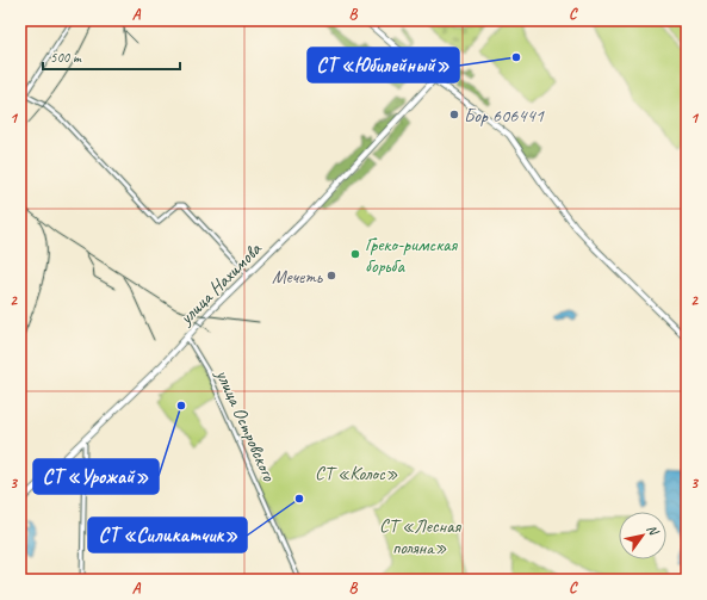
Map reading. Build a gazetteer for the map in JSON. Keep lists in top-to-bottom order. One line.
{"streets":{"main road":["улица Нахимова"],"street":["улица Островского"]},"crossings":[["улица Нахимова","улица Островского"]],"parks":["СТ «Колос»","СТ «Лесная поляна»"],"places":["СТ «Юбилейный»","Бор 606441","Греко-римская борьба","Мечеть","СТ «Урожай»","СТ «Силикатчик»"],"scale_bar":"500 m","north":"top right","grid":{"columns":["A","B","C"],"rows":["1","2","3"]}}
